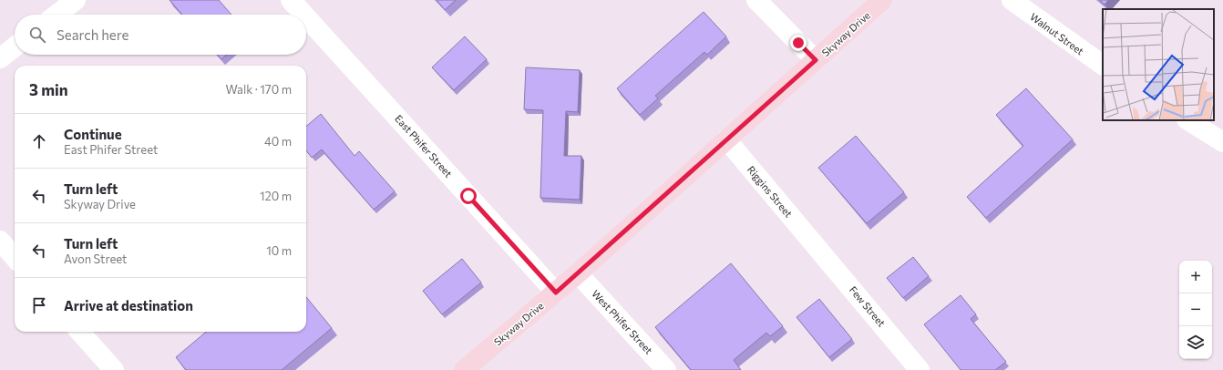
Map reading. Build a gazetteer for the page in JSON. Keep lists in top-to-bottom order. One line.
{"streets":{"main road":["Skyway Drive"],"street":["Walnut Street","East Phifer Street","Riggins Street","Few Street","West Phifer Street"]},"crossings":[["Skyway Drive","East Phifer Street"],["Skyway Drive","Riggins Street"],["Skyway Drive","West Phifer Street"],["Riggins Street","Few Street"]],"page":{"search":"Search here","heading":["3 min","Walk · 170 m"],"list":[["Continue","East Phifer Street","40 m"],["Turn left","Skyway Drive","120 m"],["Turn left","Avon Street","10 m"],"Arrive at destination"],"map_buttons":["+","−"]}}
